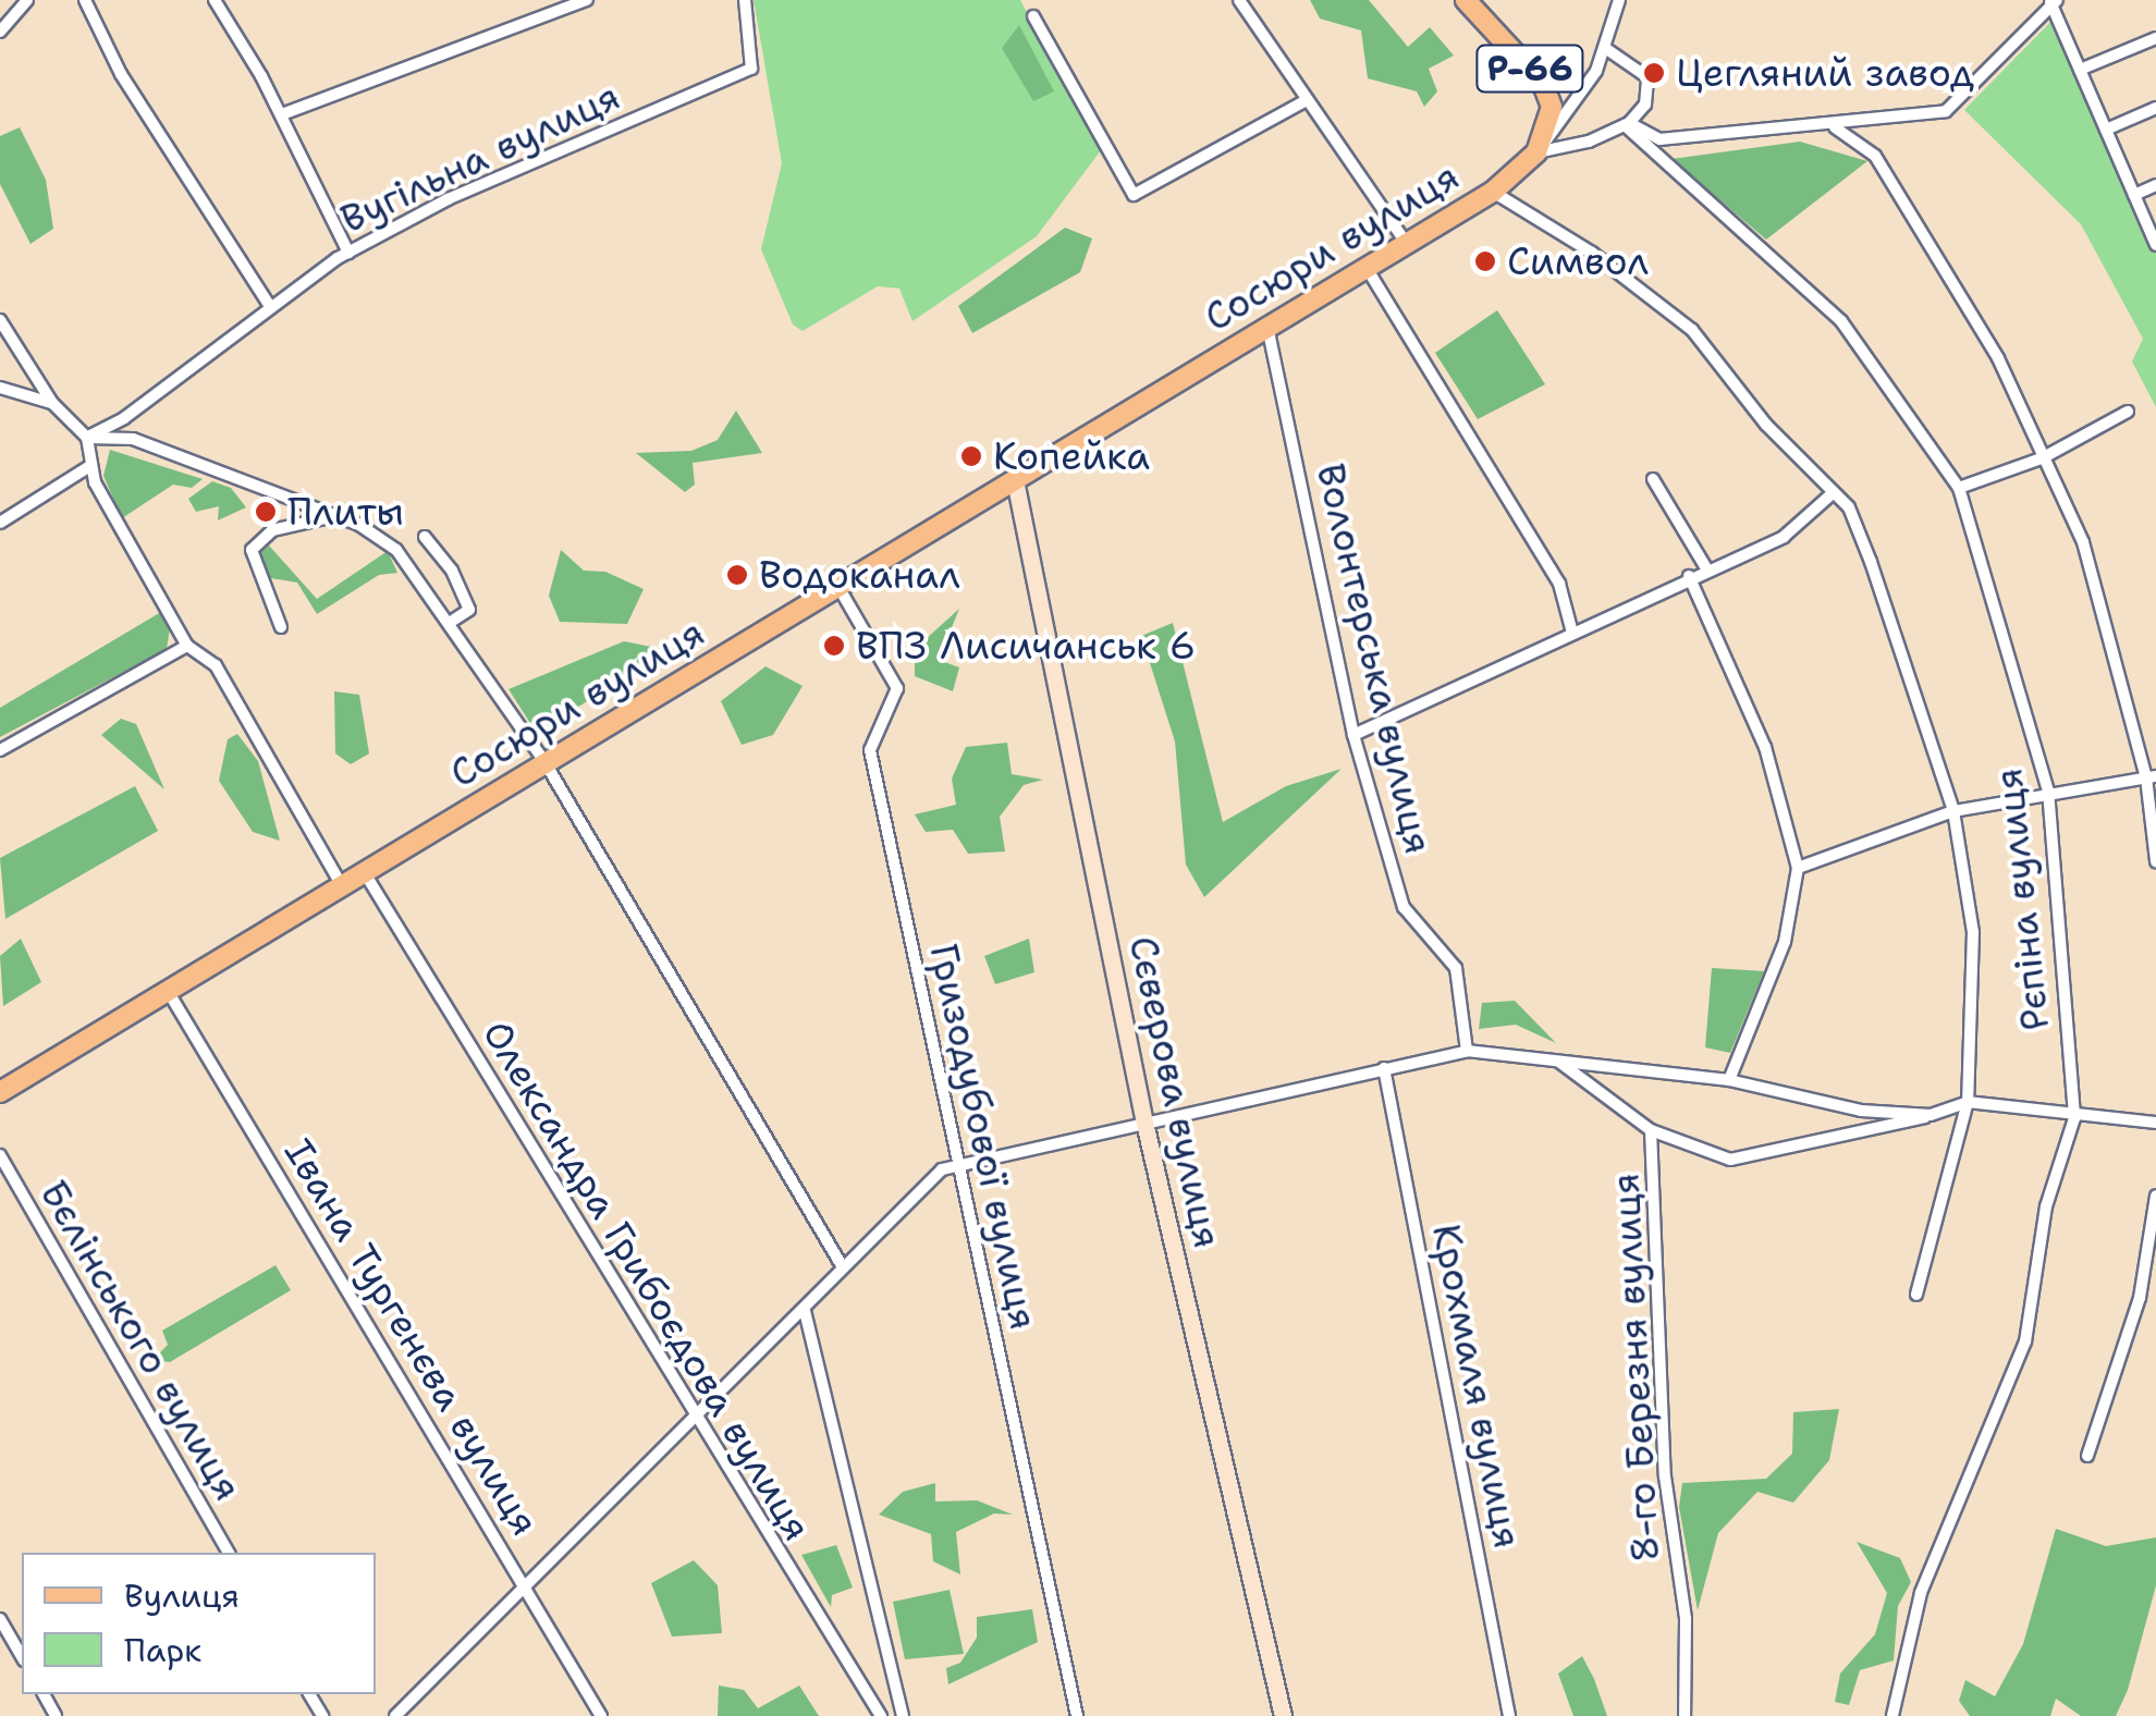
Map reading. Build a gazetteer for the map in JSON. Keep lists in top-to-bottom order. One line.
{"streets":{"main road":["Р-66","Сосюри вулиця","Сєверова вулиця"],"street":["Вугільна вулиця","Волонтерська вулиця","Рєпіна вулиця","Гризодубової вулиця","Олександра Грибоєдова вулиця","Івана Тургенєва вулиця","Бєлінського вулиця","8-го Березня вулиця","Крохмаля вулиця"]},"crossings":[["Р-66","Сосюри вулиця"],["Сосюри вулиця","Волонтерська вулиця"],["Сосюри вулиця","Сєверова вулиця"],["Сосюри вулиця","Гризодубової вулиця"],["Сосюри вулиця","Олександра Грибоєдова вулиця"],["Сосюри вулиця","Івана Тургенєва вулиця"]],"places":["Цегляний завод","Символ","Копейка","Плиты","Водоканал","ВПЗ Лисичанськ 6"],"legend":["Вулиця","Парк"]}
